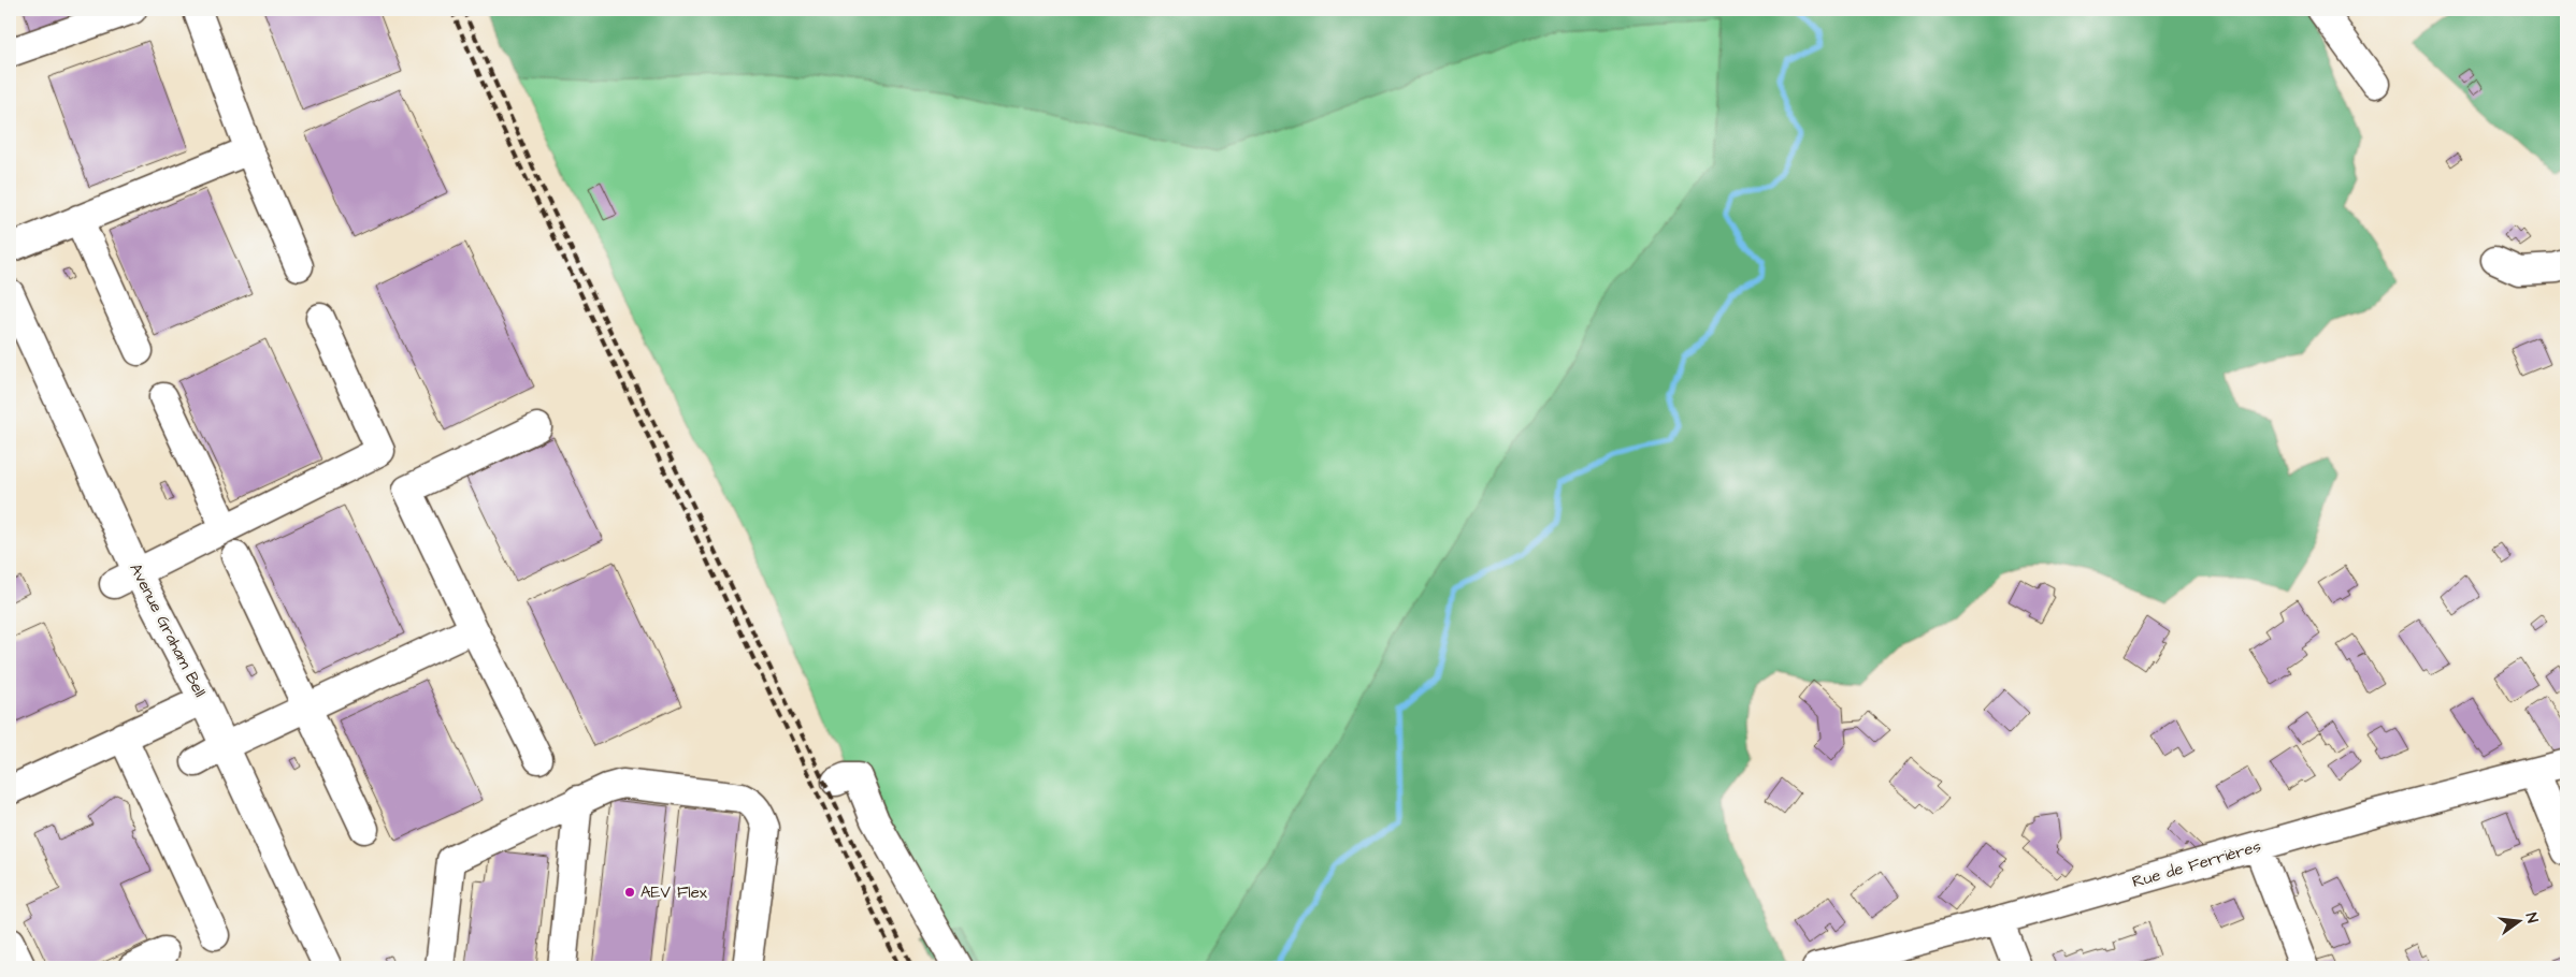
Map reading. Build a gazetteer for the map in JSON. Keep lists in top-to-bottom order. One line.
{"streets":{"street":["Avenue Graham Bell","Rue de Ferrières"]},"places":["AEV Flex"],"north":"right"}
